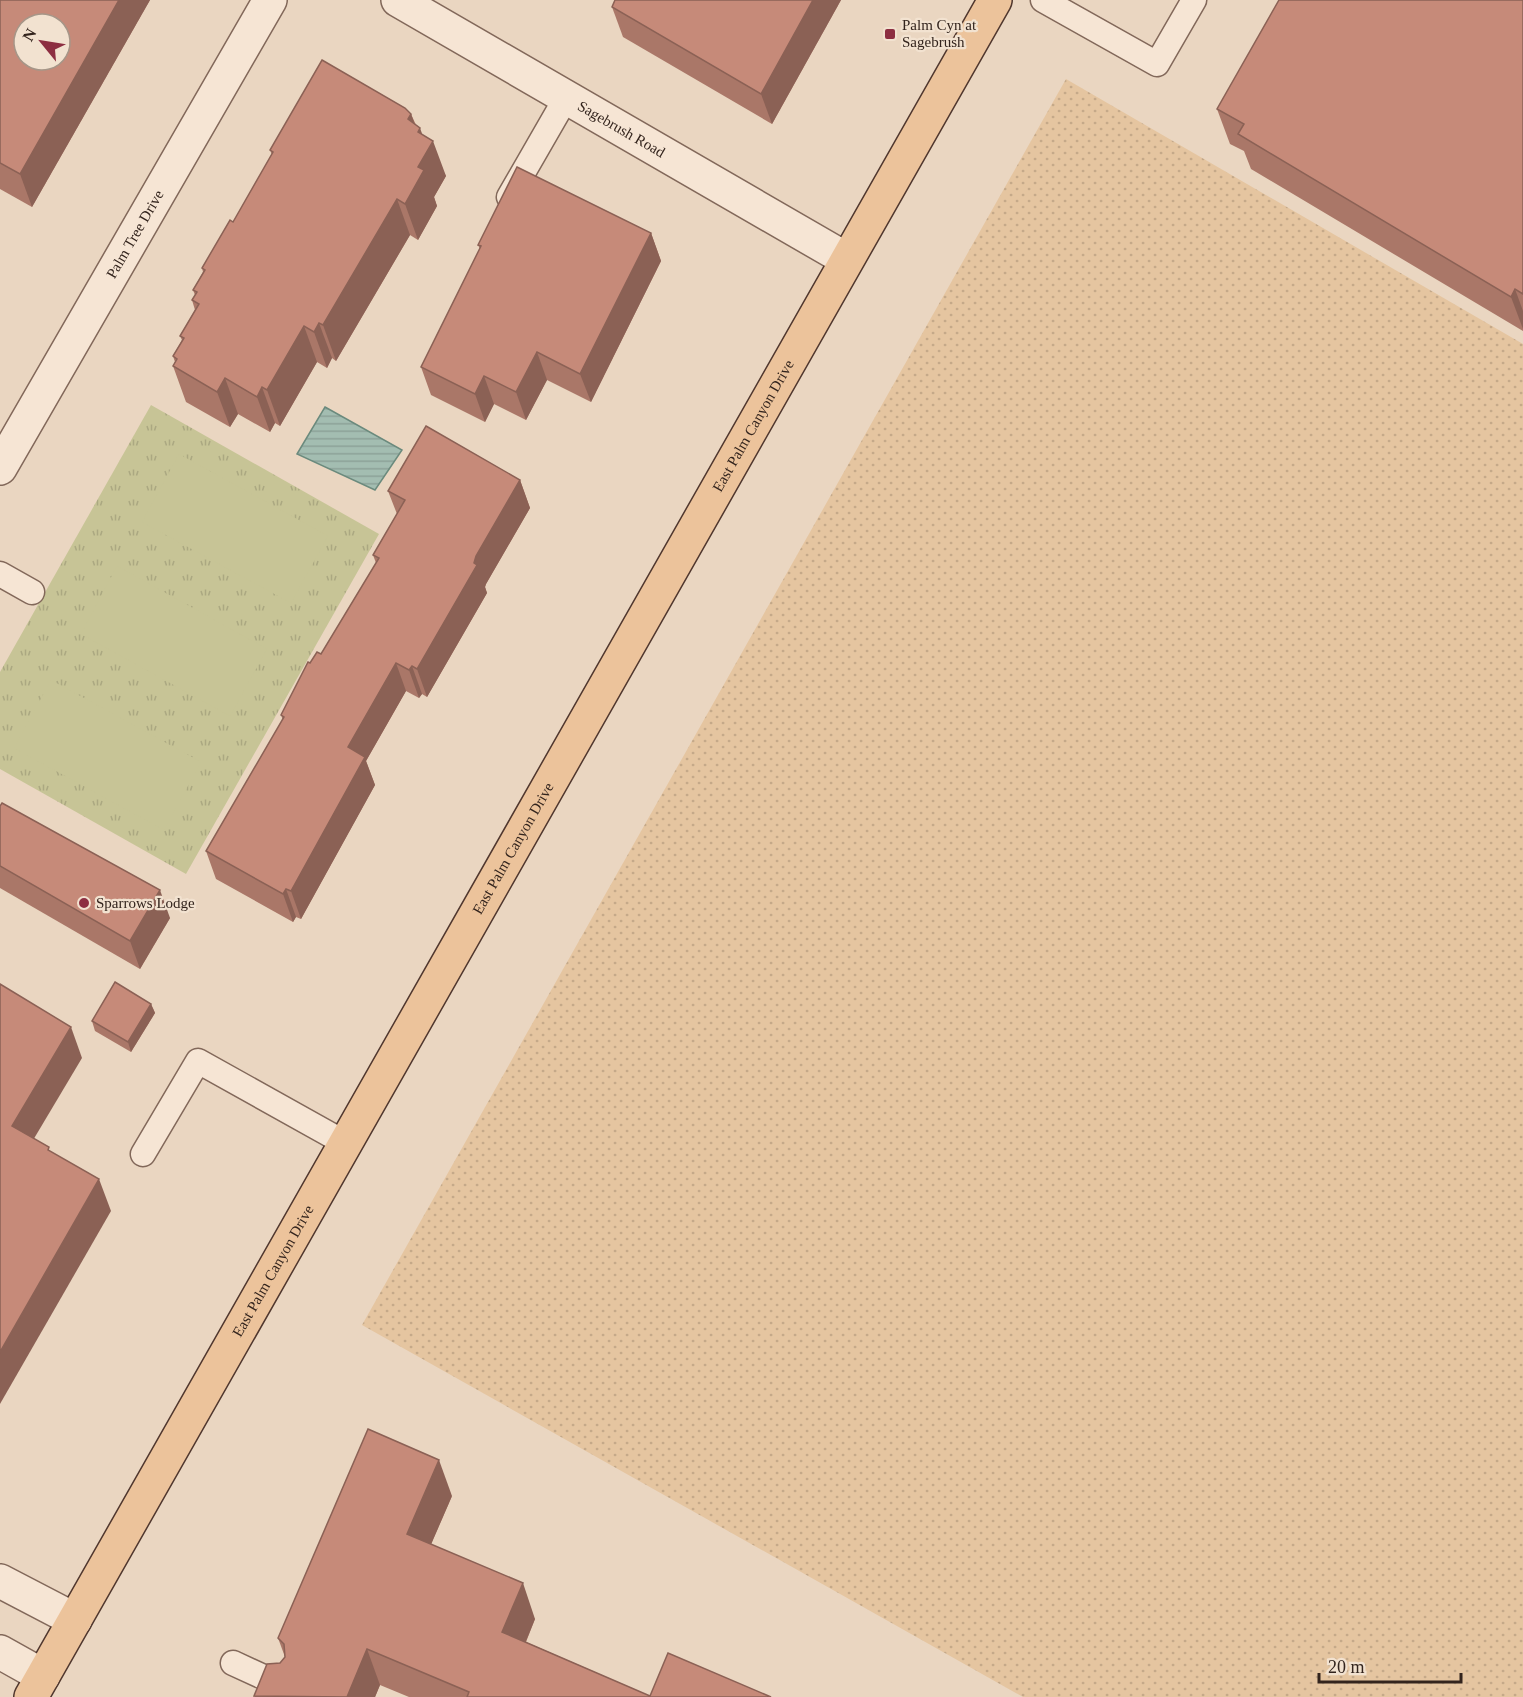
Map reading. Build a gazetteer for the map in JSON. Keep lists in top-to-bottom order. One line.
{"streets":{"main road":["East Palm Canyon Drive"],"street":["Sagebrush Road","Palm Tree Drive"]},"crossings":[["Sagebrush Road","East Palm Canyon Drive"]],"places":{"transit":["Palm Cyn at Sagebrush"],"other":["Sparrows Lodge"]},"scale_bar":"20 m","north":"top left"}
